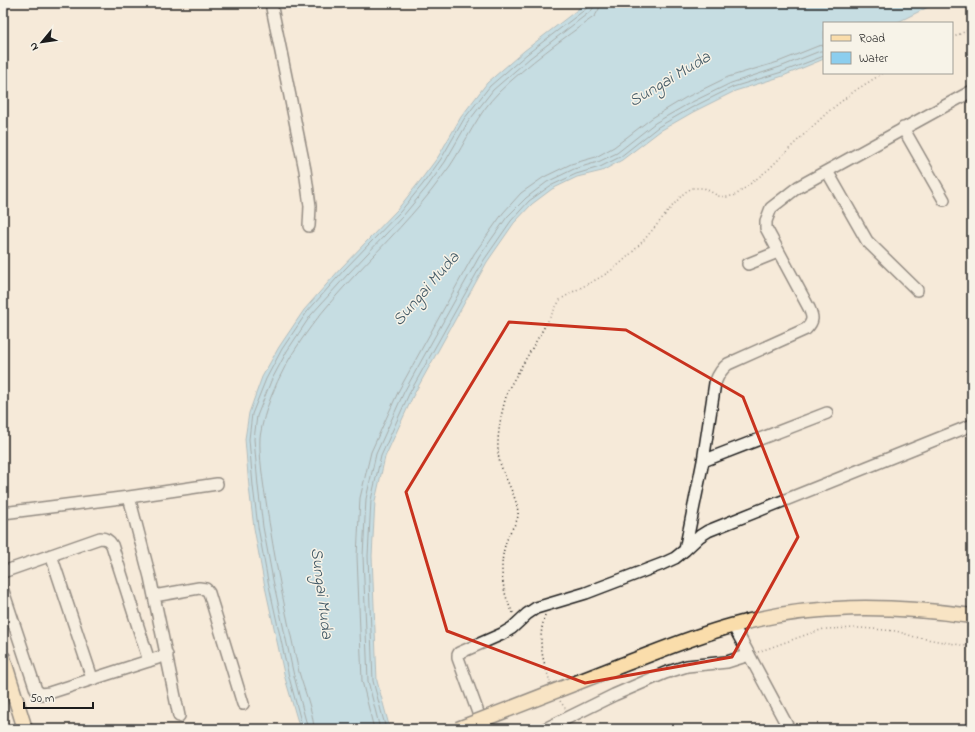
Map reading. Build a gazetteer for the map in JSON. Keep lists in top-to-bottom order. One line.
{"water":["Sungai Muda"],"legend":["Road","Water"],"scale_bar":"50 m","north":"bottom left"}
